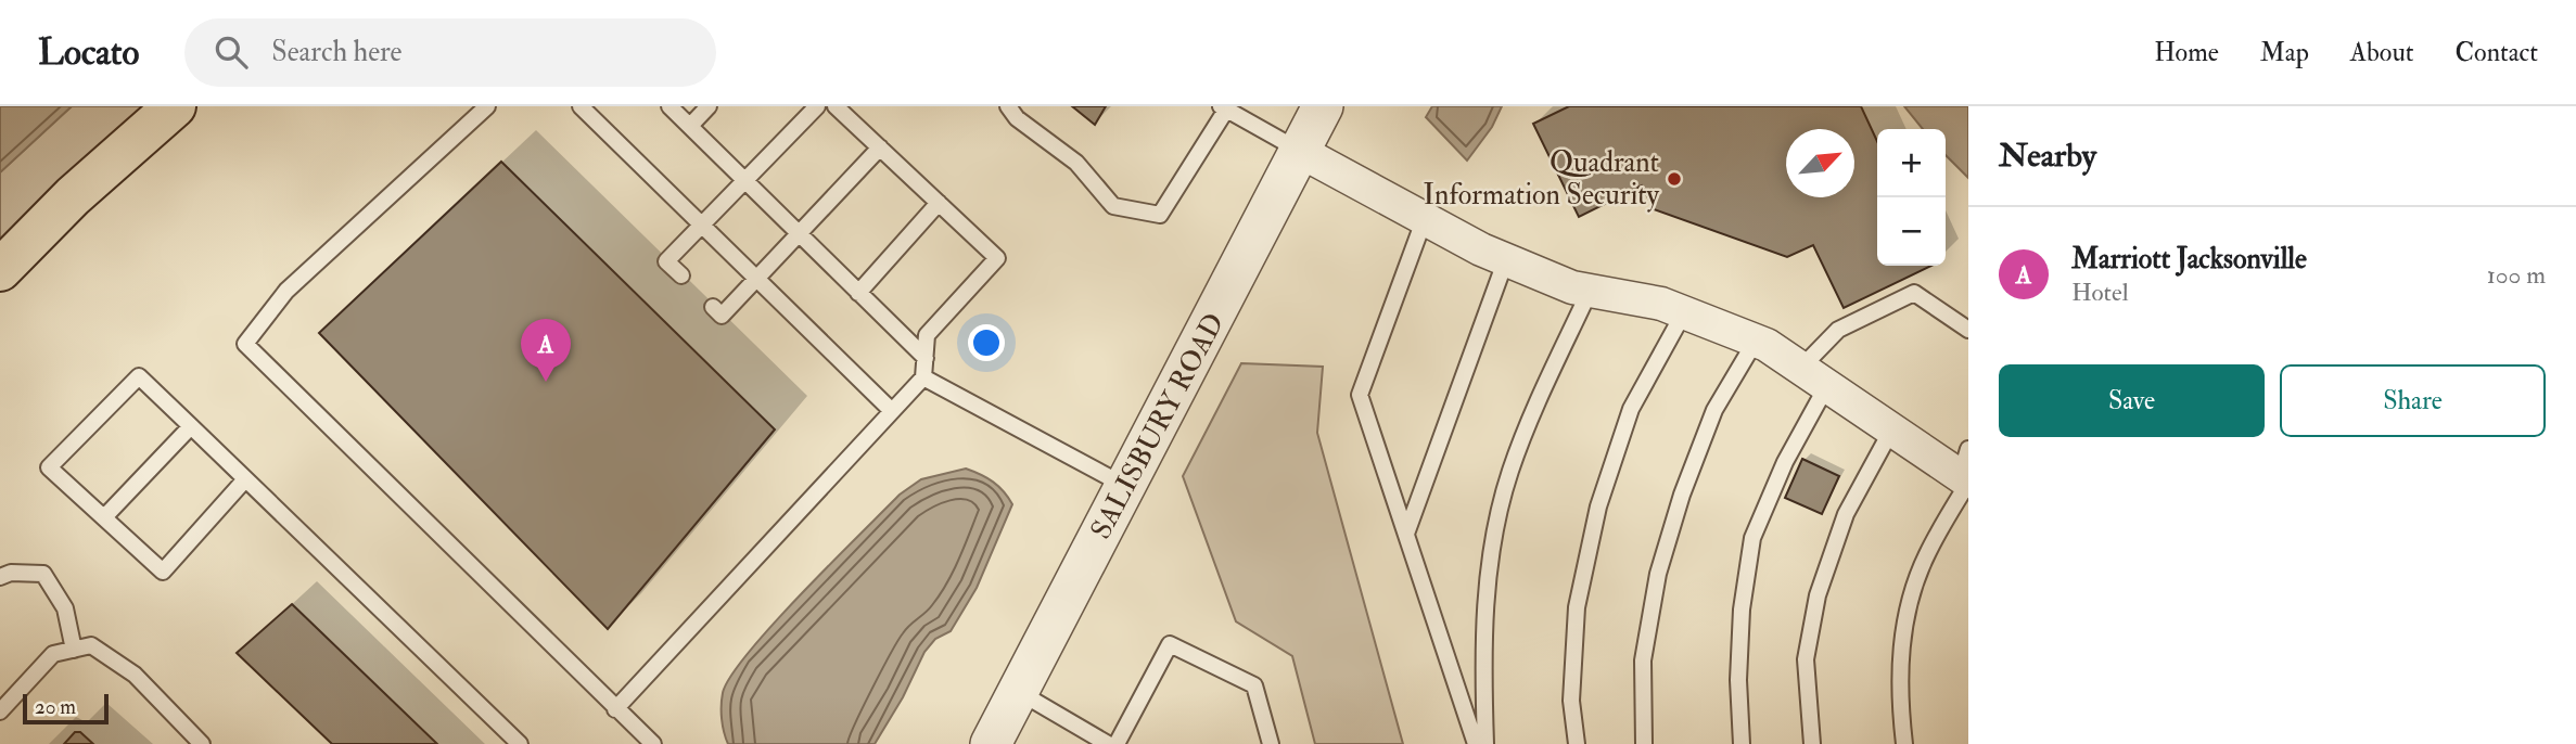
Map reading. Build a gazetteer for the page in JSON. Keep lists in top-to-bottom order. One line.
{"streets":{"street":["SALISBURY ROAD"]},"places":["Quadrant Information Security"],"scale_bar":"20 m","north":"top right","page":{"header":"Locato","search":"Search here","nav":["Home","Map","About","Contact"],"heading":"Nearby","map_buttons":["+","−"],"list":[{"mark":"A","name":"Marriott Jacksonville","note":"Hotel","value":"100 m"}],"pins":"A","buttons":["Save","Share"],"scale":"20 m"}}
